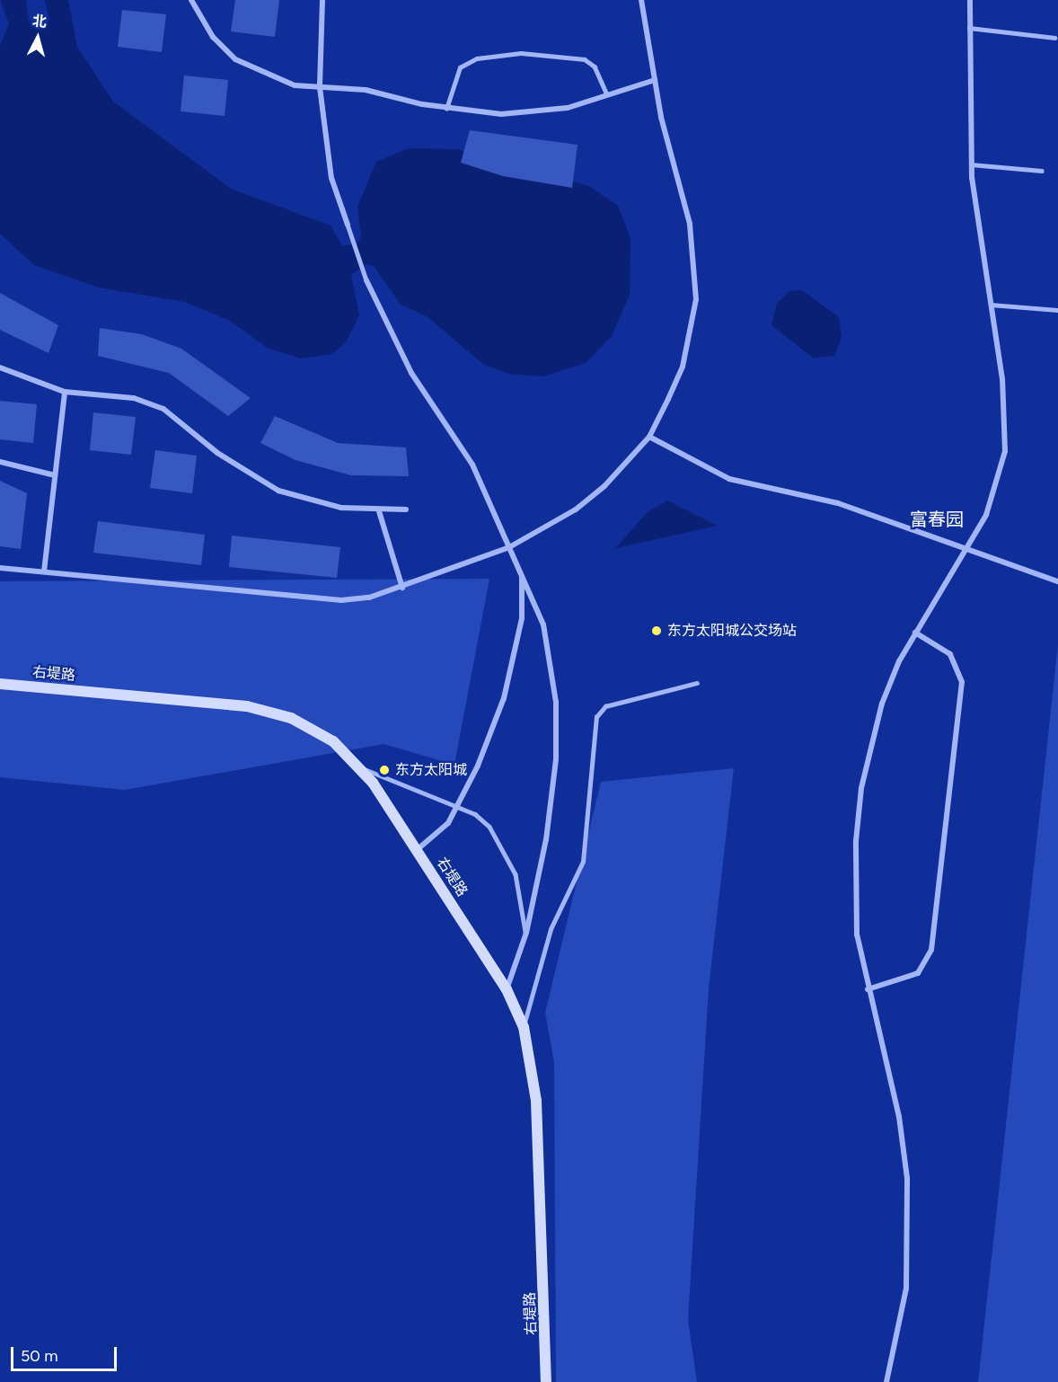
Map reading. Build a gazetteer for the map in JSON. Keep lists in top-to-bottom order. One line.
{"streets":{"main road":["右堤路"]},"districts":["富春园"],"places":["东方太阳城公交场站","东方太阳城"],"scale_bar":"50 m","north":"top"}
